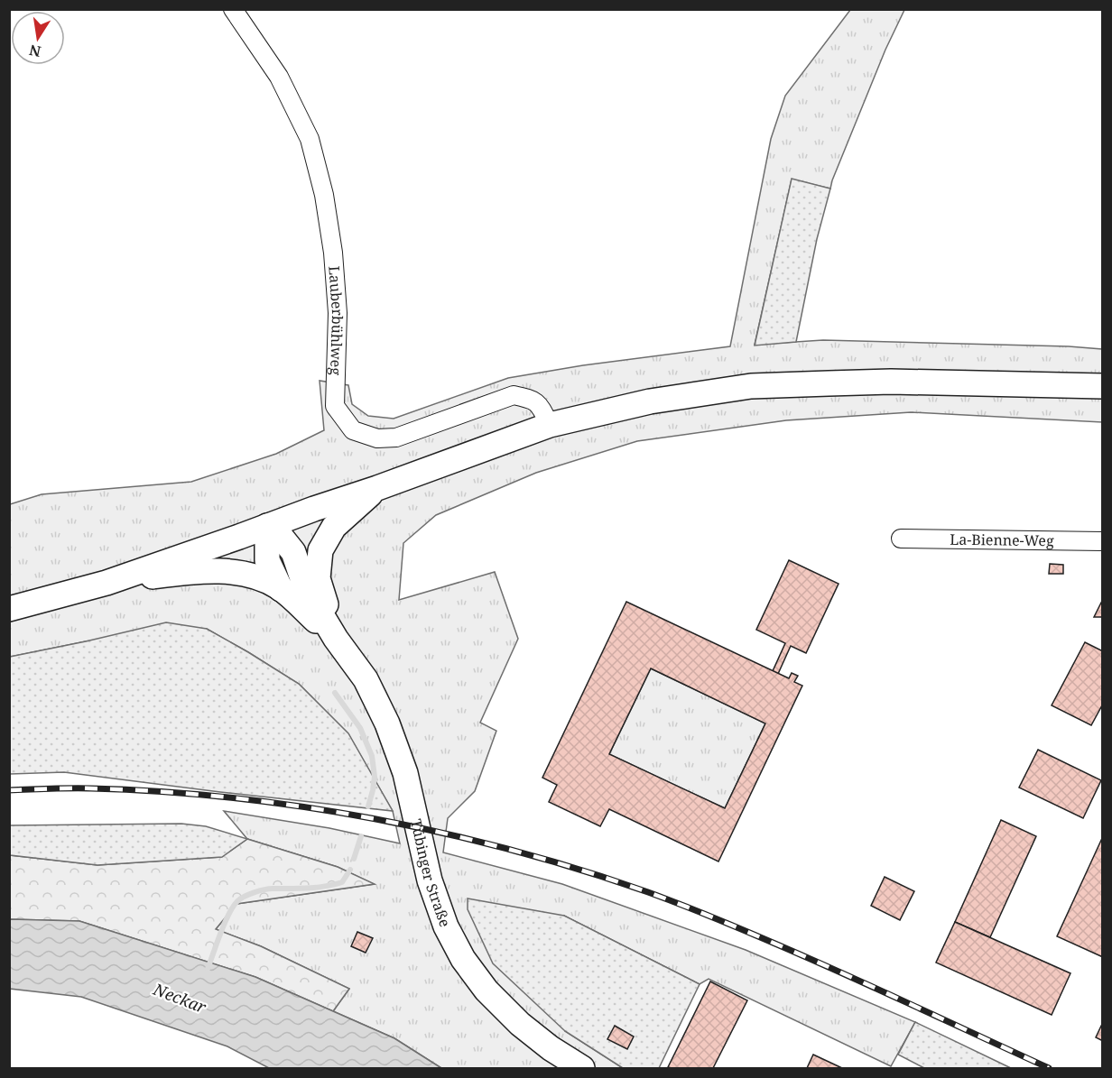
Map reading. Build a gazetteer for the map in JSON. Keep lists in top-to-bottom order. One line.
{"streets":{"main road":["Tübinger Straße"],"street":["Lauberbühlweg","La-Bienne-Weg"]},"water":["Neckar"],"north":"bottom"}
